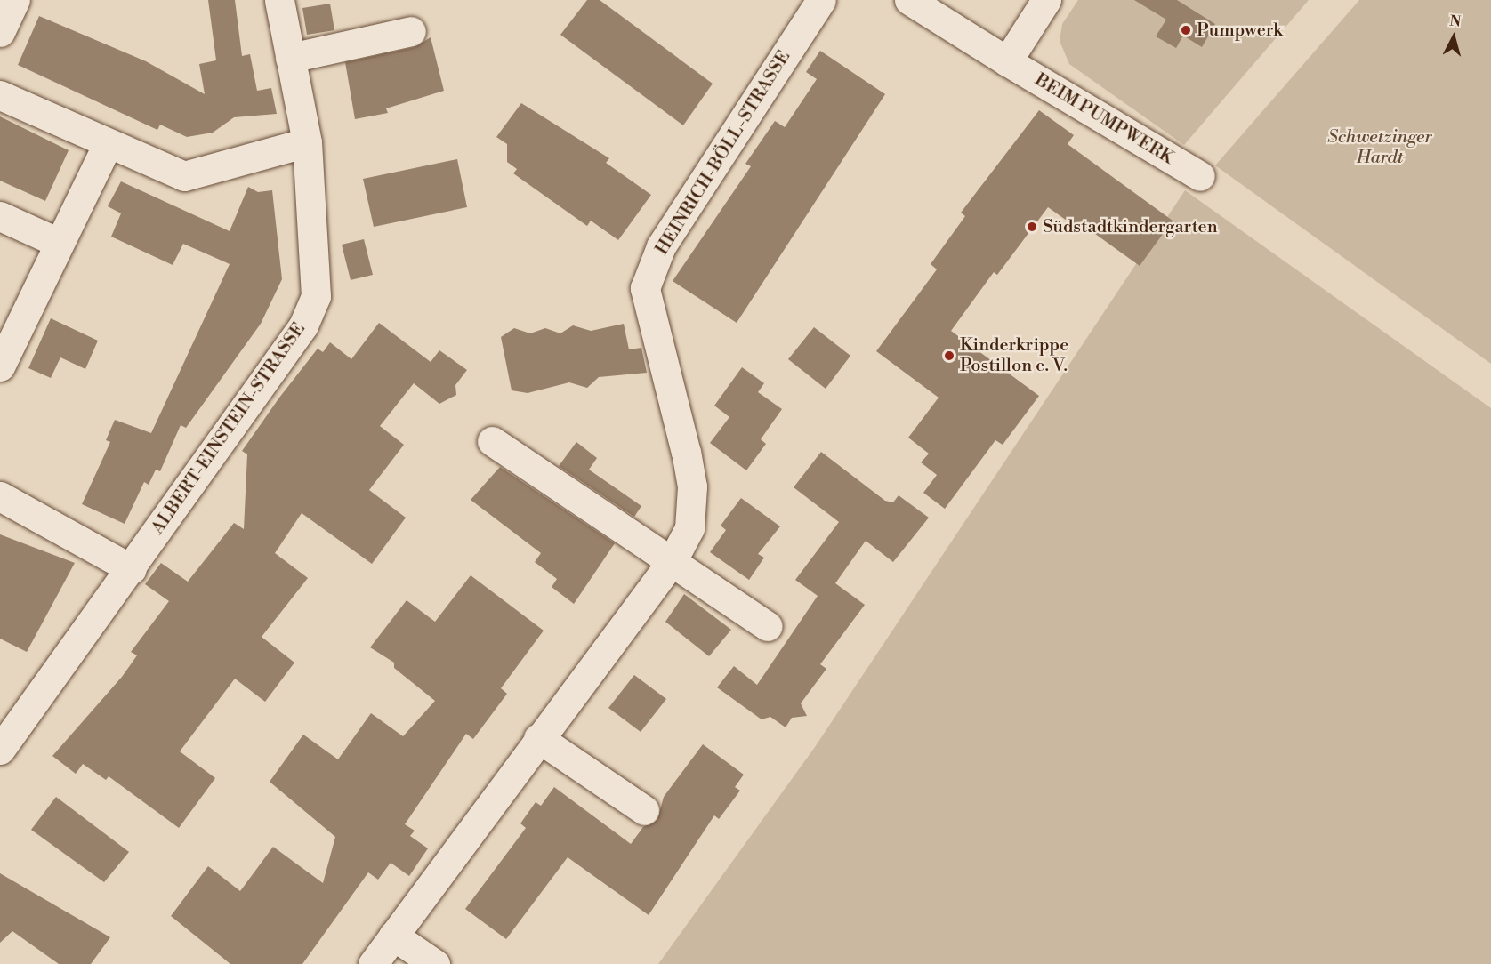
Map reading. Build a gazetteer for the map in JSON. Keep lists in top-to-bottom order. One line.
{"streets":{"street":["BEIM PUMPWERK","HEINRICH-BÖLL-STRASSE","ALBERT-EINSTEIN-STRASSE"]},"parks":["Schwetzinger Hardt"],"places":["Pumpwerk","Südstadtkindergarten","Kinderkrippe Postillon e. V."],"north":"top"}
